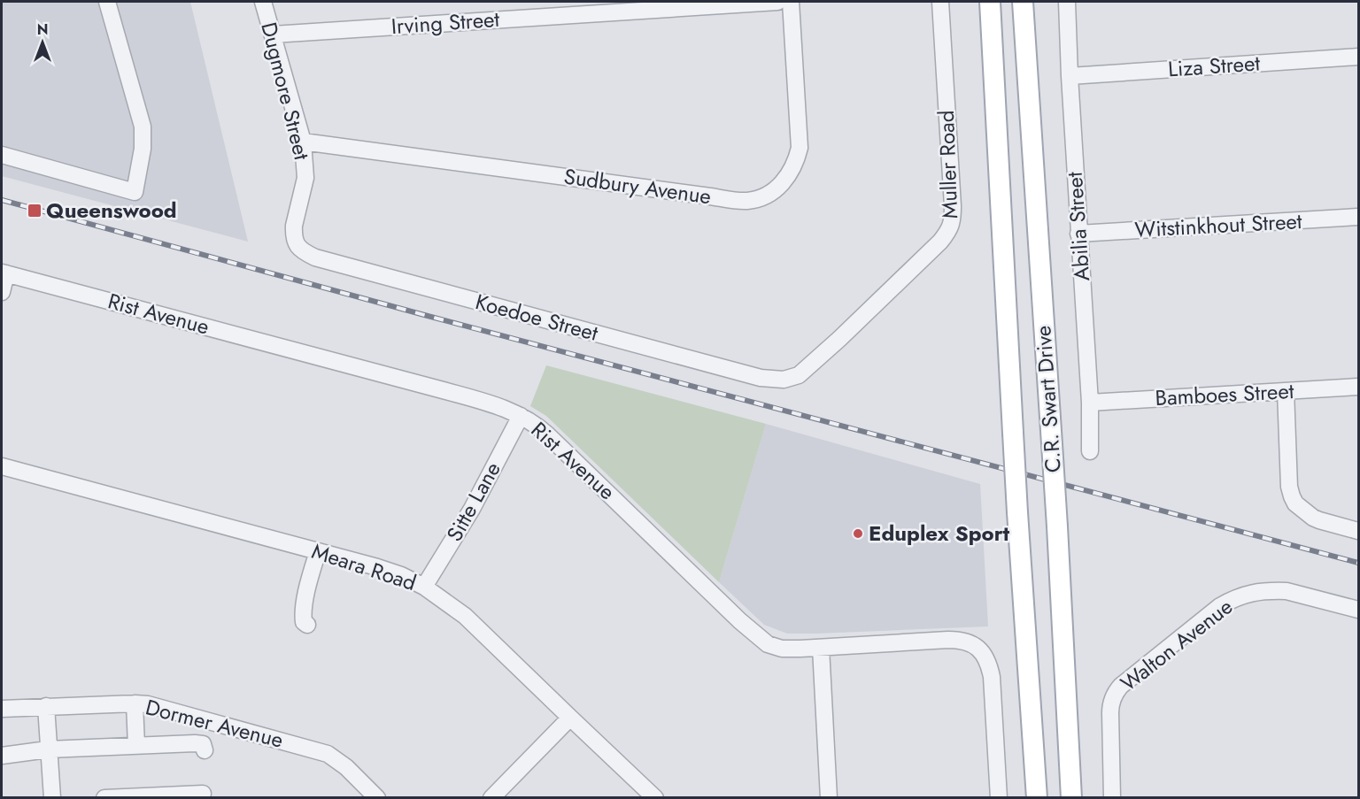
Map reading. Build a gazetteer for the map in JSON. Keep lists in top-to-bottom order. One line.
{"streets":{"main road":["C.R. Swart Drive"],"street":["Irving Street","Liza Street","Dugmore Street","Muller Road","Sudbury Avenue","Witstinkhout Street","Abilia Street","Rist Avenue","Koedoe Street","Bamboes Street","Sitte Lane","Meara Road","Walton Avenue","Dormer Avenue"]},"crossings":[["Irving Street","Dugmore Street"],["Liza Street","Abilia Street"],["Dugmore Street","Sudbury Avenue"],["Dugmore Street","Koedoe Street"],["Muller Road","Koedoe Street"],["Witstinkhout Street","Abilia Street"],["Abilia Street","Bamboes Street"],["Rist Avenue","Sitte Lane"],["Sitte Lane","Meara Road"]],"places":{"transit":["Queenswood"],"other":["Eduplex Sport"]},"north":"top"}
